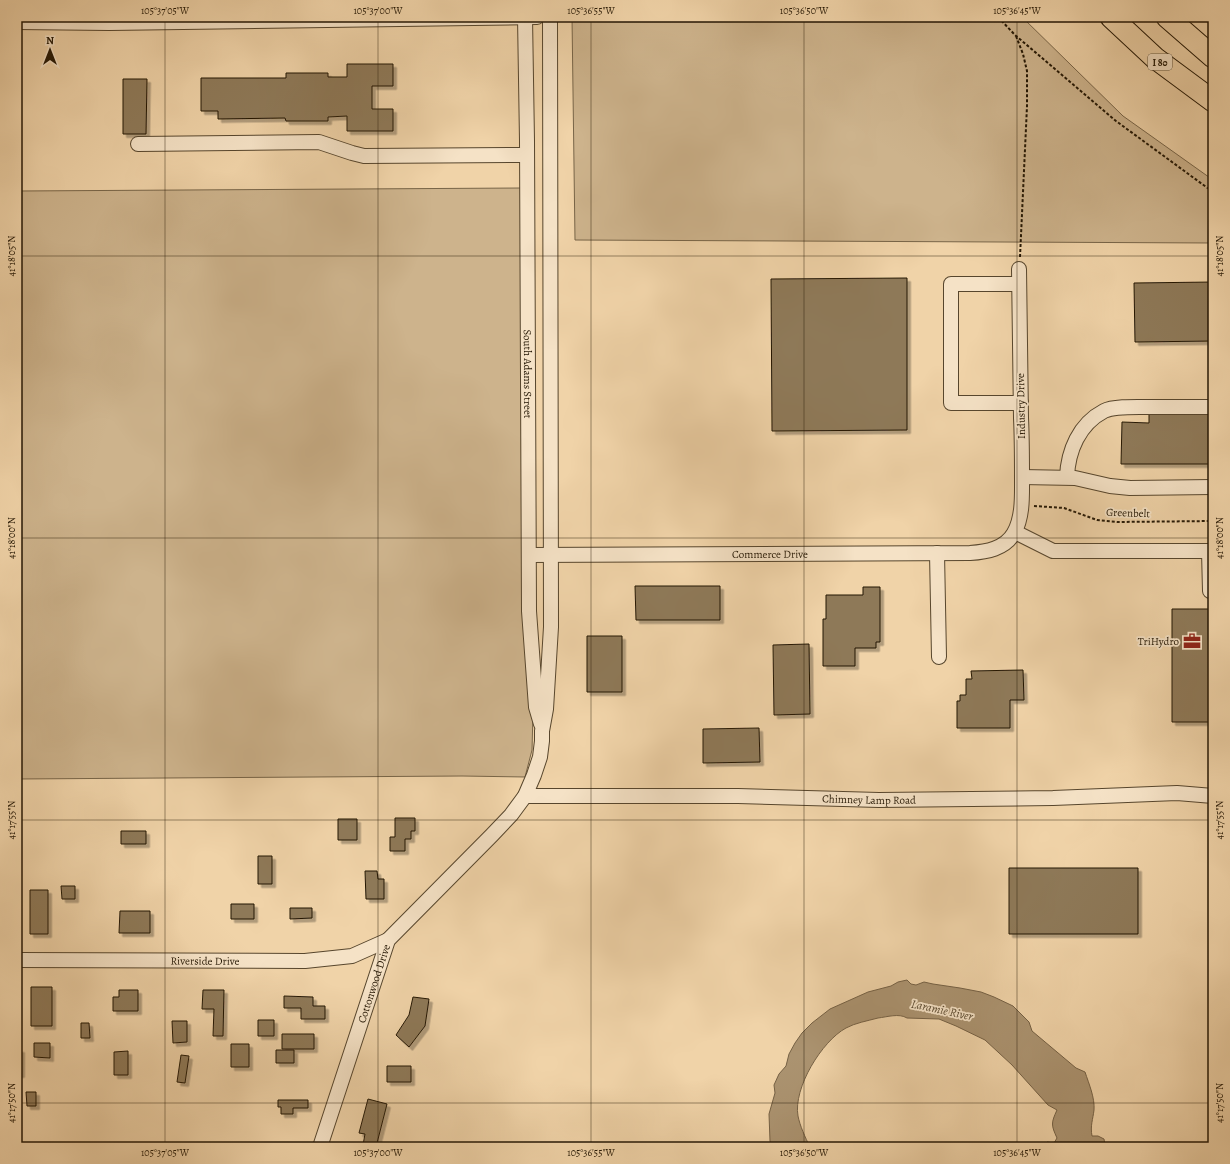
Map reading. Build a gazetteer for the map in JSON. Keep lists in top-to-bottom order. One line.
{"streets":{"highway":["I 80"],"street":["South Adams Street","Industry Drive","Commerce Drive","Chimney Lamp Road","Riverside Drive","Cottonwood Drive"],"path":["Greenbelt"]},"crossings":[["South Adams Street","Commerce Drive"],["South Adams Street","Chimney Lamp Road"],["South Adams Street","Cottonwood Drive"],["Industry Drive","Greenbelt"],["Industry Drive","Commerce Drive"],["Chimney Lamp Road","Cottonwood Drive"],["Riverside Drive","Cottonwood Drive"]],"water":["Laramie River"],"places":{"office":["TriHydro"]},"north":"top","coordinates":["105°37'05\"W","105°37'00\"W","105°36'55\"W","105°36'50\"W","105°36'45\"W","41°18'05\"N","41°18'00\"N","41°17'55\"N","41°17'50\"N"]}
